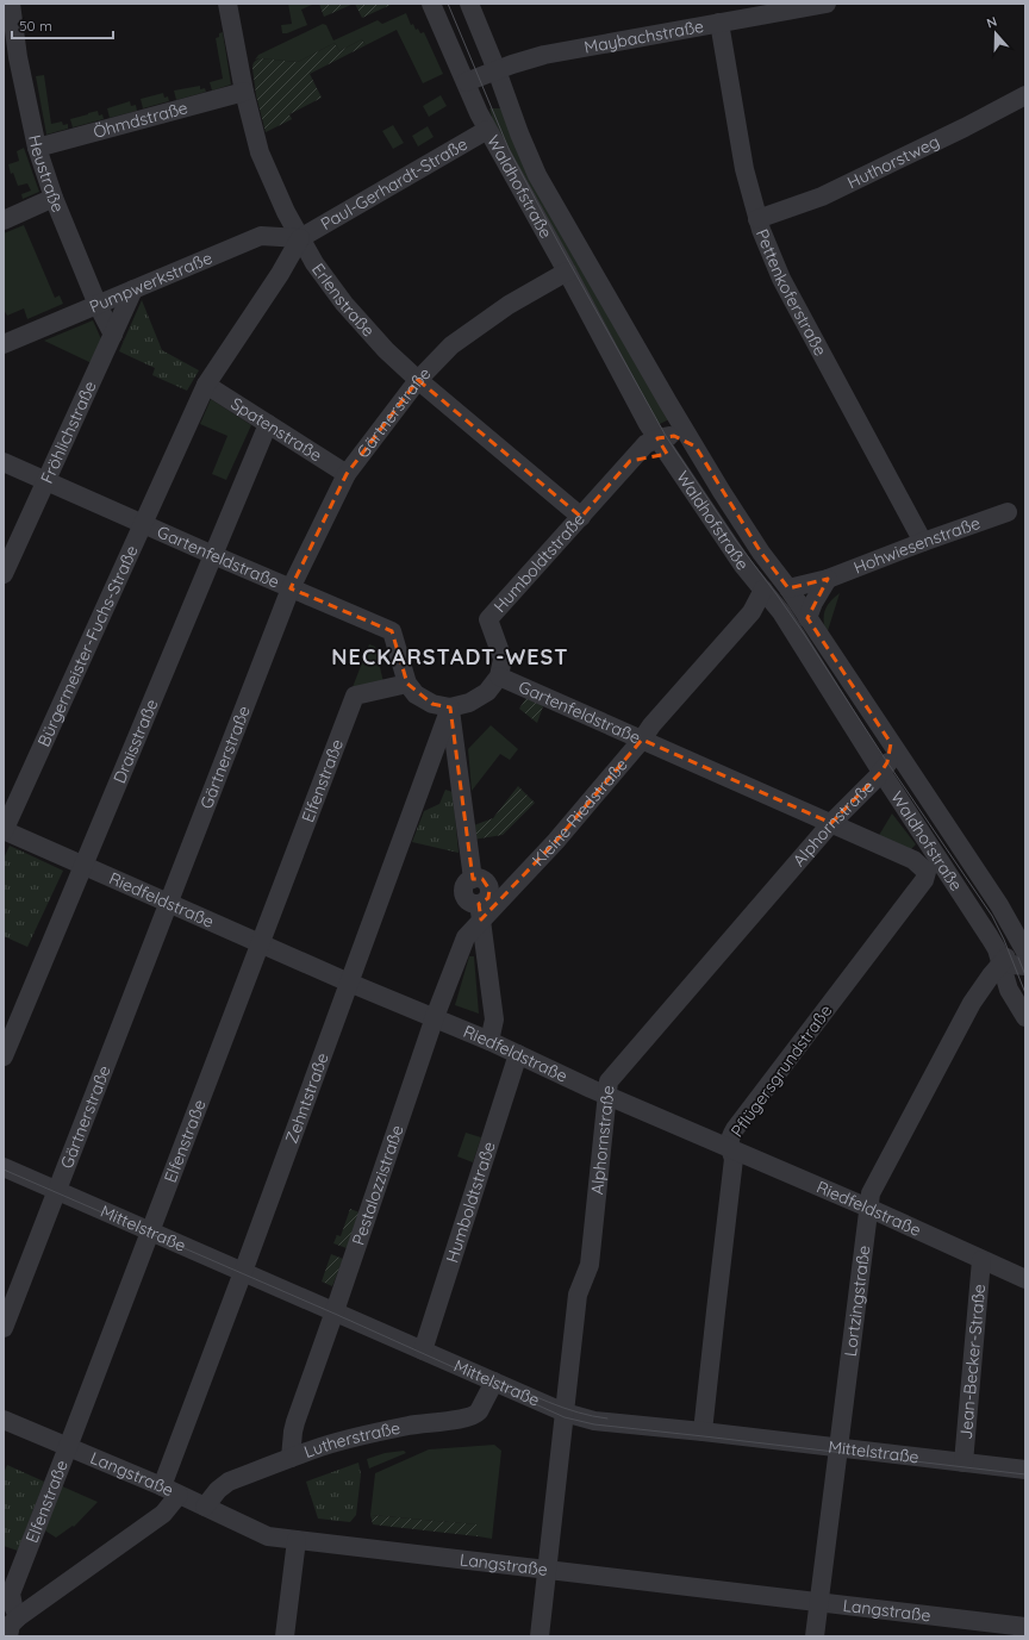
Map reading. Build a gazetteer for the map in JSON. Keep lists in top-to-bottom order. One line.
{"streets":{"street":["Maybachstraße","Öhmdstraße","Huthorstweg","Heustraße","Paul-Gerhardt-Straße","Waldhofstraße","Pumpwerkstraße","Pettenkoferstraße","Erlenstraße","Gärtnerstraße","Spatenstraße","Fröhlichstraße","Hohwiesenstraße","Gartenfeldstraße","Humboldtstraße","Bürgermeister-Fuchs-Straße","Draisstraße","Elfenstraße","Kleine Riedstraße","Alphornstraße","Riedfeldstraße","Pflügersgrundstraße","Zehntstraße","Pestalozzistraße","Mittelstraße","Lortzingstraße","Jean-Becker-Straße","Lutherstraße","Langstraße"]},"crossings":[["Maybachstraße","Waldhofstraße"],["Maybachstraße","Pettenkoferstraße"],["Öhmdstraße","Heustraße"],["Öhmdstraße","Erlenstraße"],["Huthorstweg","Pettenkoferstraße"],["Heustraße","Pumpwerkstraße"],["Heustraße","Fröhlichstraße"],["Paul-Gerhardt-Straße","Waldhofstraße"],["Paul-Gerhardt-Straße","Pumpwerkstraße"],["Paul-Gerhardt-Straße","Erlenstraße"],["Paul-Gerhardt-Straße","Bürgermeister-Fuchs-Straße"],["Waldhofstraße","Gärtnerstraße"],["Waldhofstraße","Hohwiesenstraße"],["Waldhofstraße","Humboldtstraße"],["Waldhofstraße","Kleine Riedstraße"],["Waldhofstraße","Alphornstraße"],["Waldhofstraße","Lortzingstraße"],["Pumpwerkstraße","Erlenstraße"],["Pumpwerkstraße","Fröhlichstraße"],["Pumpwerkstraße","Bürgermeister-Fuchs-Straße"],["Pettenkoferstraße","Hohwiesenstraße"],["Erlenstraße","Gärtnerstraße"],["Erlenstraße","Humboldtstraße"],["Erlenstraße","Bürgermeister-Fuchs-Straße"],["Gärtnerstraße","Spatenstraße"],["Gärtnerstraße","Gartenfeldstraße"],["Gärtnerstraße","Riedfeldstraße"],["Gärtnerstraße","Mittelstraße"],["Spatenstraße","Bürgermeister-Fuchs-Straße"],["Spatenstraße","Draisstraße"],["Fröhlichstraße","Gartenfeldstraße"],["Gartenfeldstraße","Humboldtstraße"],["Gartenfeldstraße","Bürgermeister-Fuchs-Straße"],["Gartenfeldstraße","Draisstraße"],["Gartenfeldstraße","Elfenstraße"],["Gartenfeldstraße","Kleine Riedstraße"],["Gartenfeldstraße","Alphornstraße"],["Gartenfeldstraße","Pflügersgrundstraße"],["Gartenfeldstraße","Zehntstraße"],["Humboldtstraße","Riedfeldstraße"],["Humboldtstraße","Mittelstraße"],["Bürgermeister-Fuchs-Straße","Riedfeldstraße"],["Draisstraße","Riedfeldstraße"],["Elfenstraße","Riedfeldstraße"],["Elfenstraße","Mittelstraße"],["Elfenstraße","Langstraße"],["Kleine Riedstraße","Pestalozzistraße"],["Alphornstraße","Riedfeldstraße"],["Alphornstraße","Mittelstraße"],["Alphornstraße","Langstraße"],["Riedfeldstraße","Pflügersgrundstraße"],["Riedfeldstraße","Zehntstraße"],["Riedfeldstraße","Pestalozzistraße"],["Riedfeldstraße","Lortzingstraße"],["Riedfeldstraße","Jean-Becker-Straße"],["Pflügersgrundstraße","Mittelstraße"],["Zehntstraße","Mittelstraße"],["Zehntstraße","Langstraße"],["Pestalozzistraße","Mittelstraße"],["Pestalozzistraße","Lutherstraße"],["Mittelstraße","Lortzingstraße"],["Mittelstraße","Jean-Becker-Straße"],["Mittelstraße","Lutherstraße"],["Lortzingstraße","Langstraße"],["Lutherstraße","Langstraße"]],"districts":["NECKARSTADT-WEST"],"scale_bar":"50 m","north":"top"}
